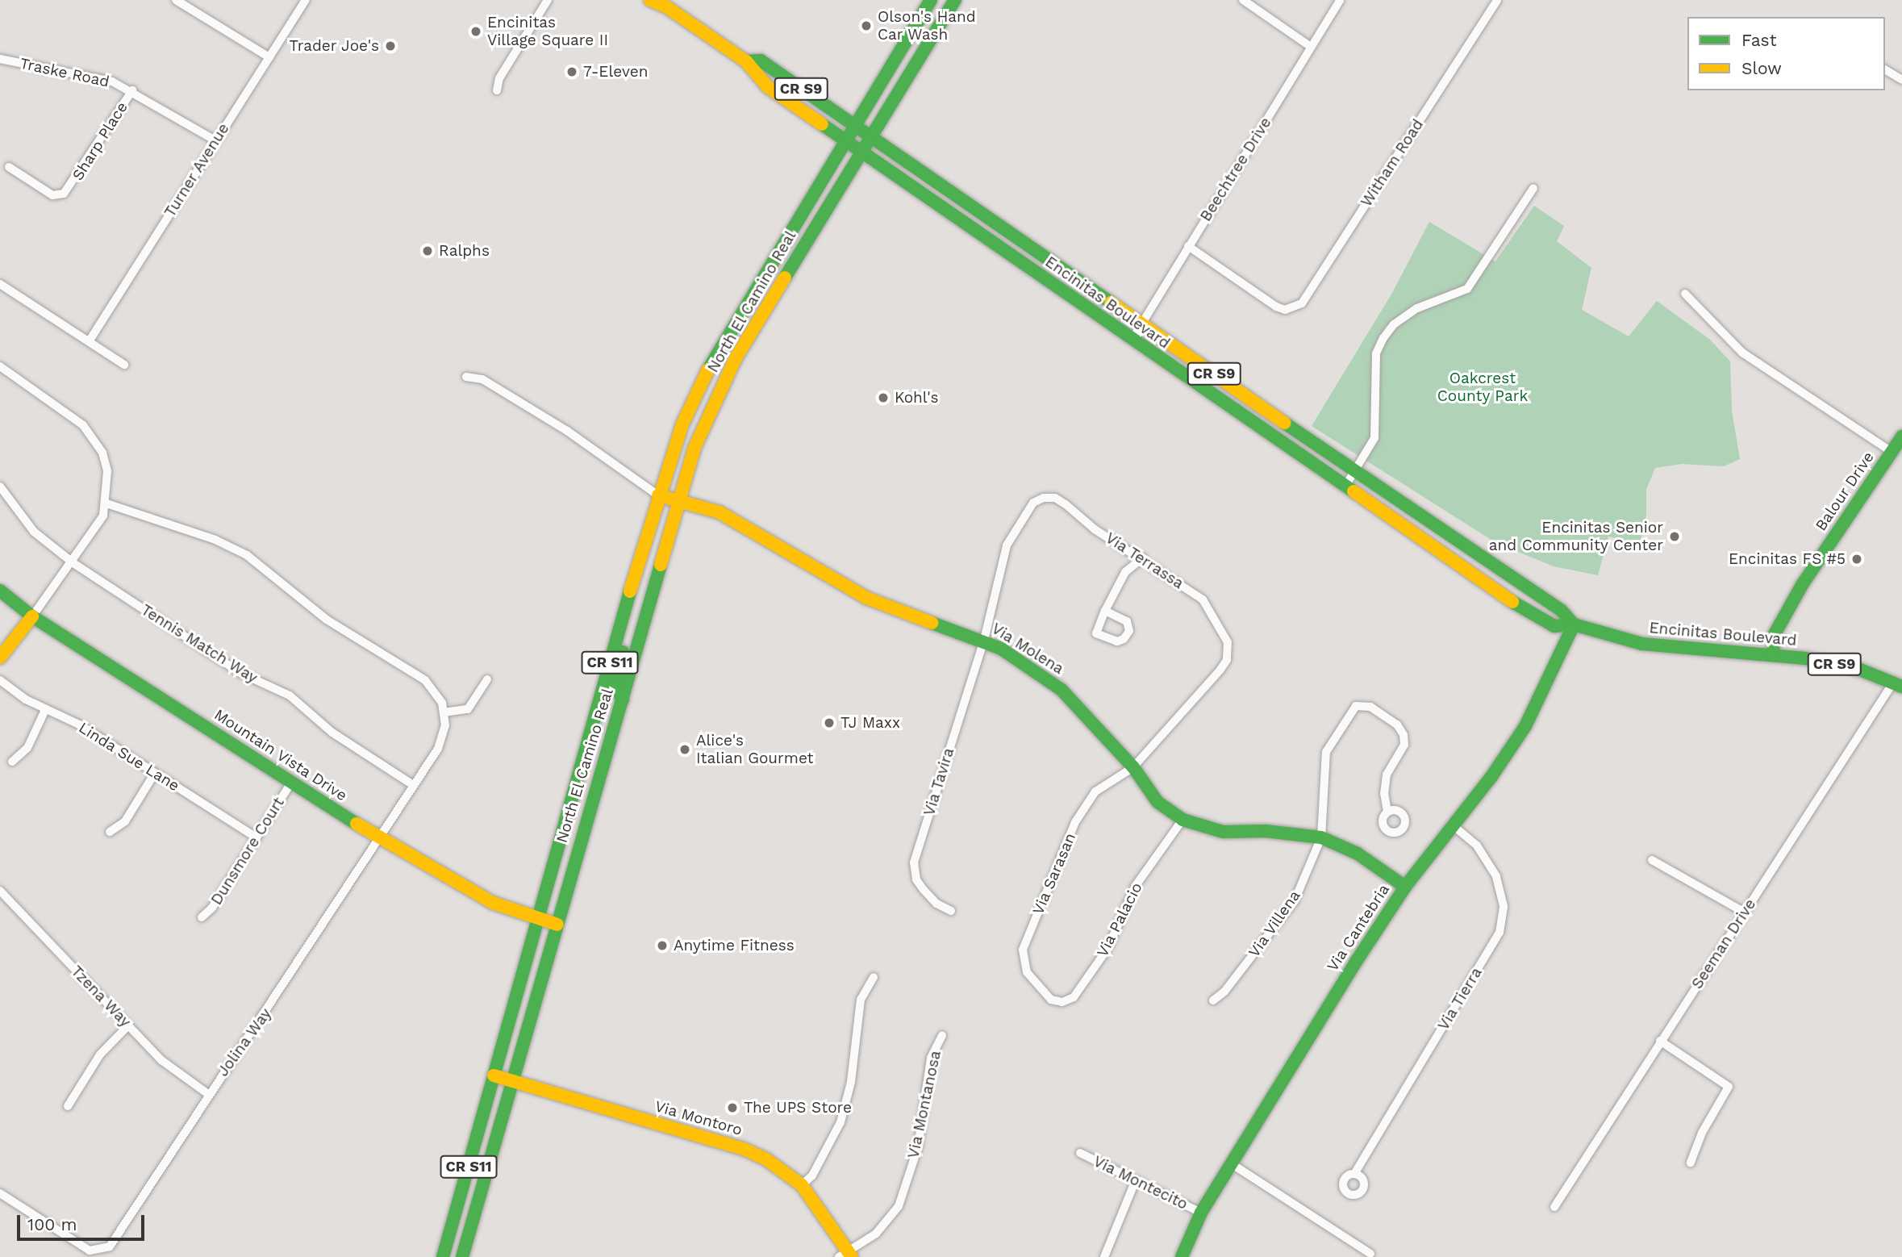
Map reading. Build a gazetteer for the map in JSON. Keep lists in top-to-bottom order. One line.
{"streets":{"main road":["CR S9","North El Camino Real","Encinitas Boulevard","Balour Drive","Via Molena","CR S11","Mountain Vista Drive","Via Cantebria","Via Montoro"],"street":["Traske Road","Sharp Place","Witham Road","Beechtree Drive","Turner Avenue","Via Terrassa","Tennis Match Way","Linda Sue Lane","Via Tavira","Dunsmore Court","Via Sarasan","Via Palacio","Via Villena","Seeman Drive","Tzena Way","Via Tierra","Jolina Way","Via Montanosa","Via Montecito"]},"crossings":[["Traske Road","Sharp Place"],["Traske Road","Turner Avenue"],["Witham Road","Beechtree Drive"],["Beechtree Drive","Encinitas Boulevard"],["North El Camino Real","Encinitas Boulevard"],["North El Camino Real","Via Molena"],["North El Camino Real","CR S11"],["North El Camino Real","Mountain Vista Drive"],["North El Camino Real","Via Montoro"],["Encinitas Boulevard","Balour Drive"],["Encinitas Boulevard","CR S11"],["Encinitas Boulevard","Via Cantebria"],["Encinitas Boulevard","Seeman Drive"],["Via Terrassa","Via Molena"],["Via Terrassa","Via Tavira"],["Via Terrassa","Via Sarasan"],["Tennis Match Way","Jolina Way"],["Via Molena","Via Tavira"],["Via Molena","Via Sarasan"],["Via Molena","Via Palacio"],["Via Molena","Via Villena"],["Via Molena","Via Cantebria"],["Mountain Vista Drive","Dunsmore Court"],["Mountain Vista Drive","Jolina Way"],["Linda Sue Lane","Dunsmore Court"],["Via Sarasan","Via Palacio"],["Via Cantebria","Via Tierra"],["Via Cantebria","Via Montecito"],["Tzena Way","Jolina Way"],["Via Montanosa","Via Montoro"]],"parks":["Oakcrest County Park"],"places":["Olson's Hand Car Wash","Encinitas Village Square II","Trader Joe's","7-Eleven","Ralphs","Kohl's","Encinitas Senior and Community Center","Encinitas FS #5","TJ Maxx","Alice's Italian Gourmet","Anytime Fitness","The UPS Store"],"legend":["Fast","Slow"],"scale_bar":"100 m"}
